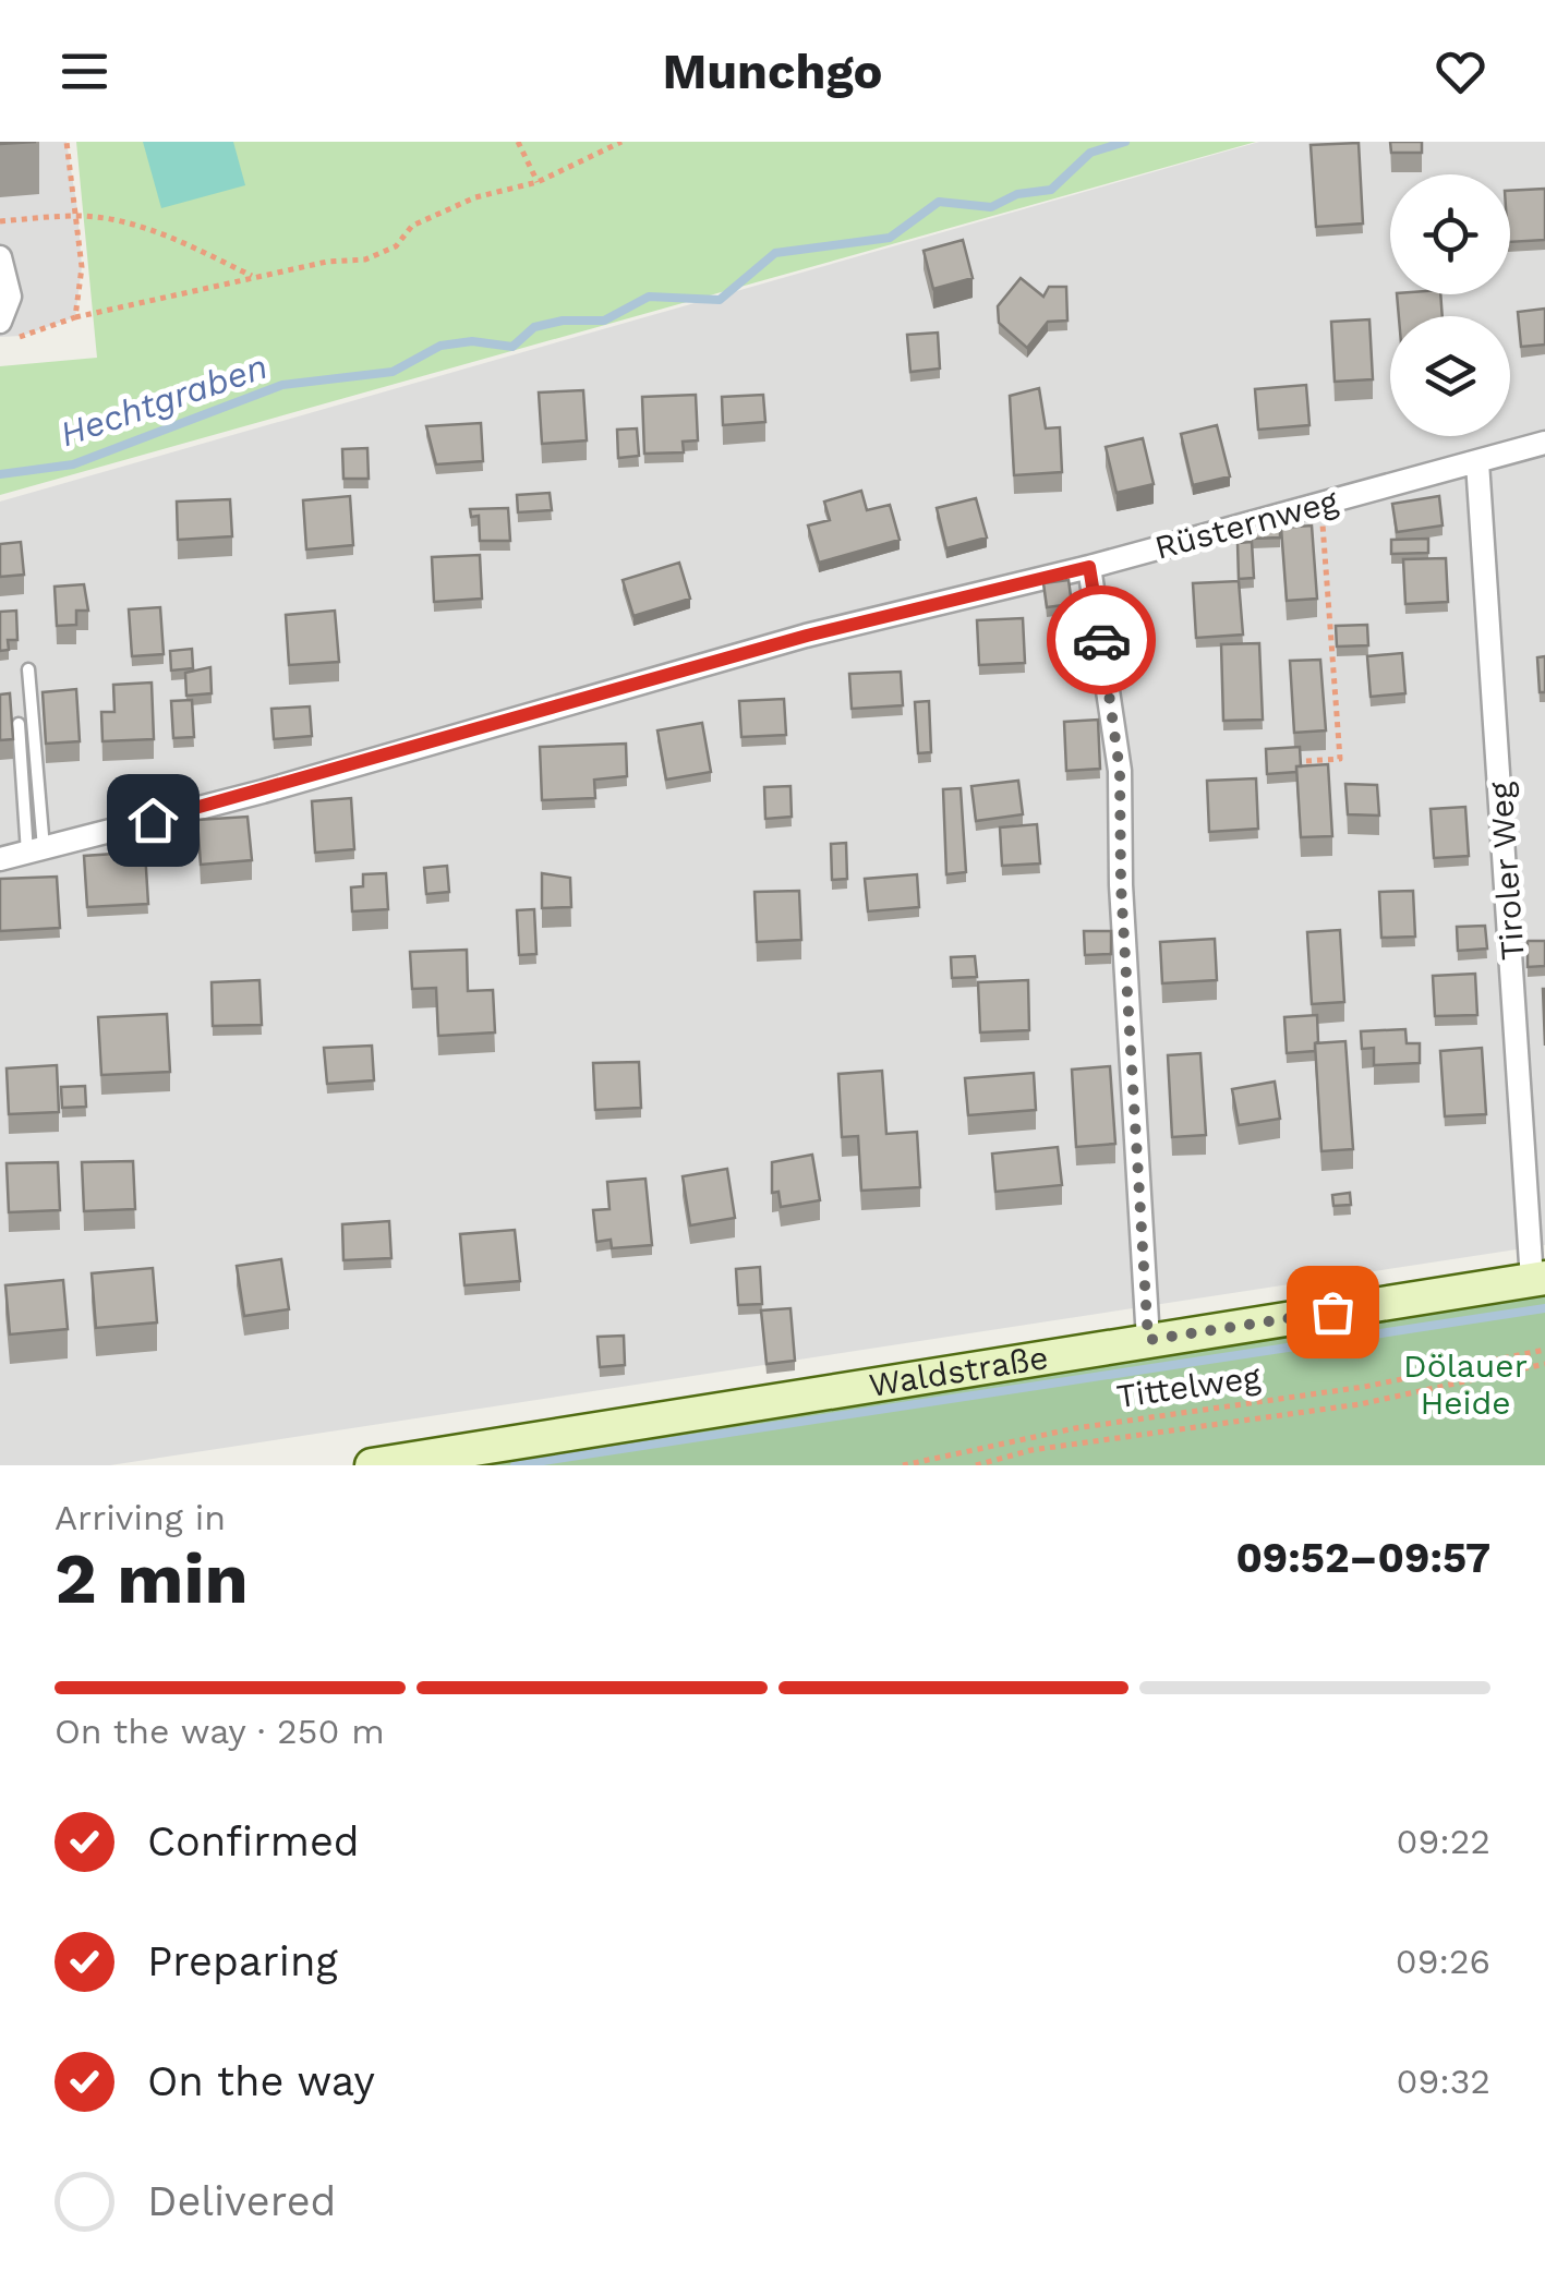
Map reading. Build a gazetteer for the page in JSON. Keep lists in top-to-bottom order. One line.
{"streets":{"main road":["Waldstraße"],"street":["Rüsternweg","Tiroler Weg"],"path":["Tittelweg"]},"crossings":[["Rüsternweg","Tiroler Weg"],["Tiroler Weg","Waldstraße"]],"water":["Hechtgraben"],"parks":["Dölauer Heide"],"page":{"header":"Munchgo","heading":["2 min","Arriving in","09:52–09:57"],"bar":"On the way · 250 m","list":[["Confirmed","09:22"],["Preparing","09:26"],["On the way","09:32"],"Delivered"]}}
